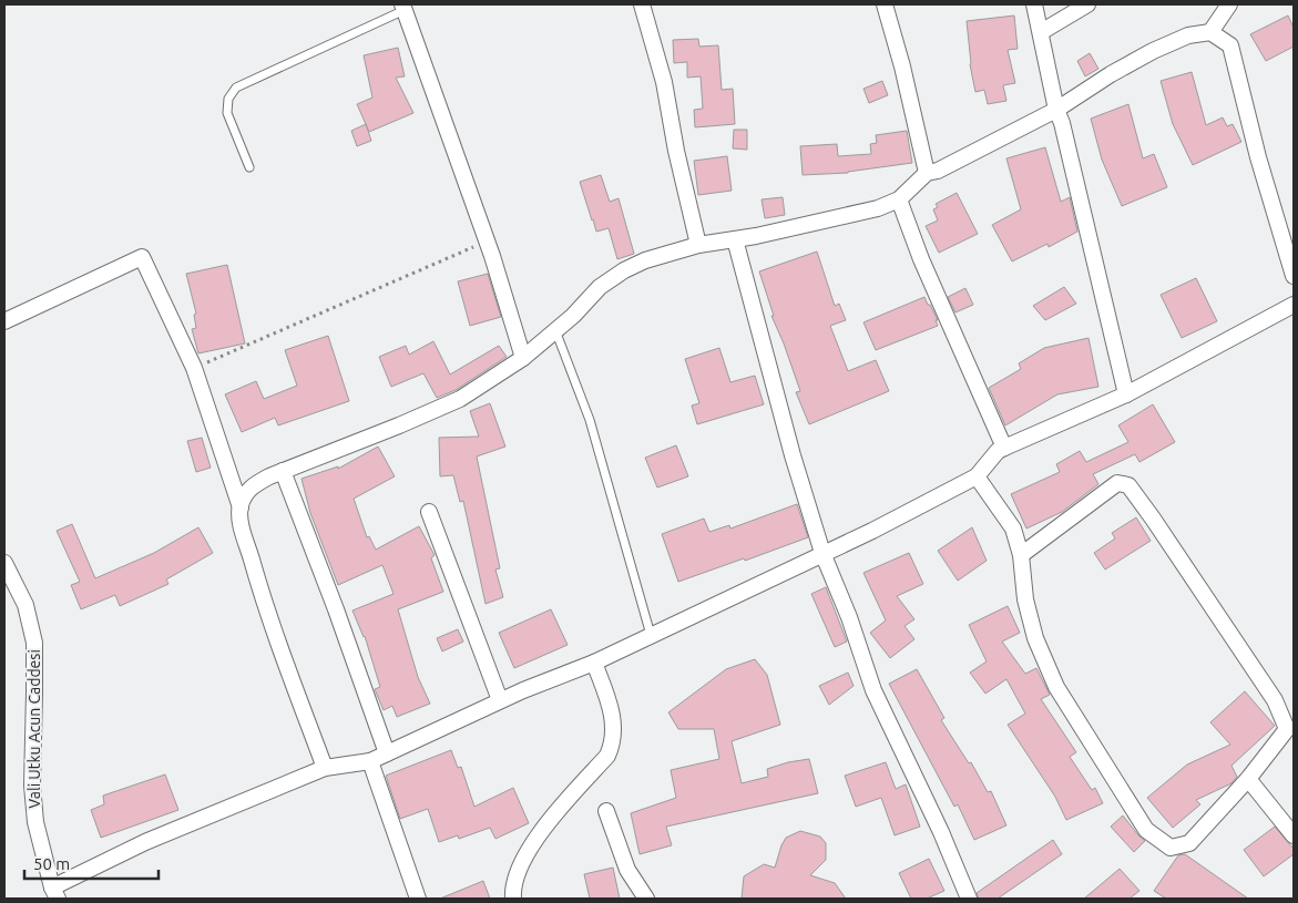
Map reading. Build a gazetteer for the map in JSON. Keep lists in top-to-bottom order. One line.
{"streets":{"street":["Vali Utku Acun Caddesi"]},"scale_bar":"50 m"}
